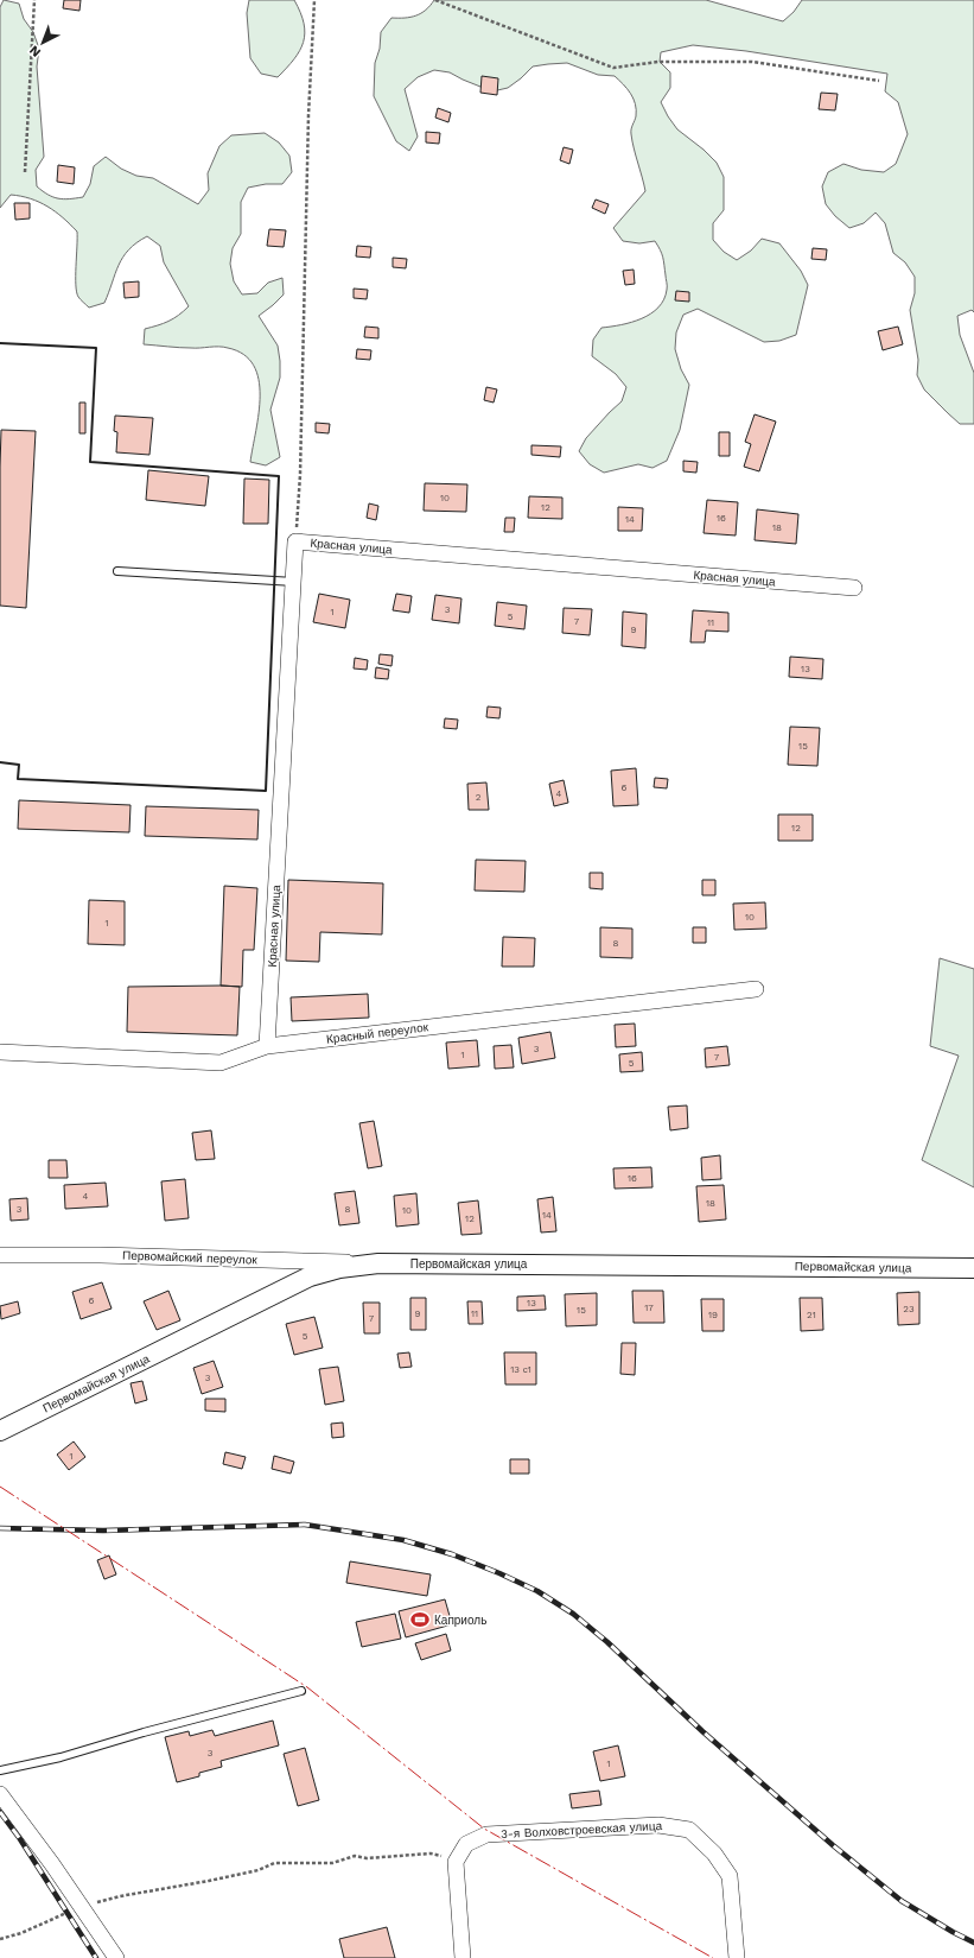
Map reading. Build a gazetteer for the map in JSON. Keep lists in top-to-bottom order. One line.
{"streets":{"street":["Красная улица","Красный переулок","Первомайский переулок","Первомайская улица","3-я Волховстроевская улица"]},"crossings":[["Красная улица","Красный переулок"],["Первомайский переулок","Первомайская улица"]],"places":{"sports":["Каприоль"]},"house_numbers":["10","12","16","14","18","3","1","5","7","11","9","13","15","6","4","2","12","10","1","8","3","1","7","5","16","4","18","3","8","10","14","12","6","13","17","23","15","9","11","19","21","7","5","13 с1","3","1","3","1"],"north":"bottom left"}
